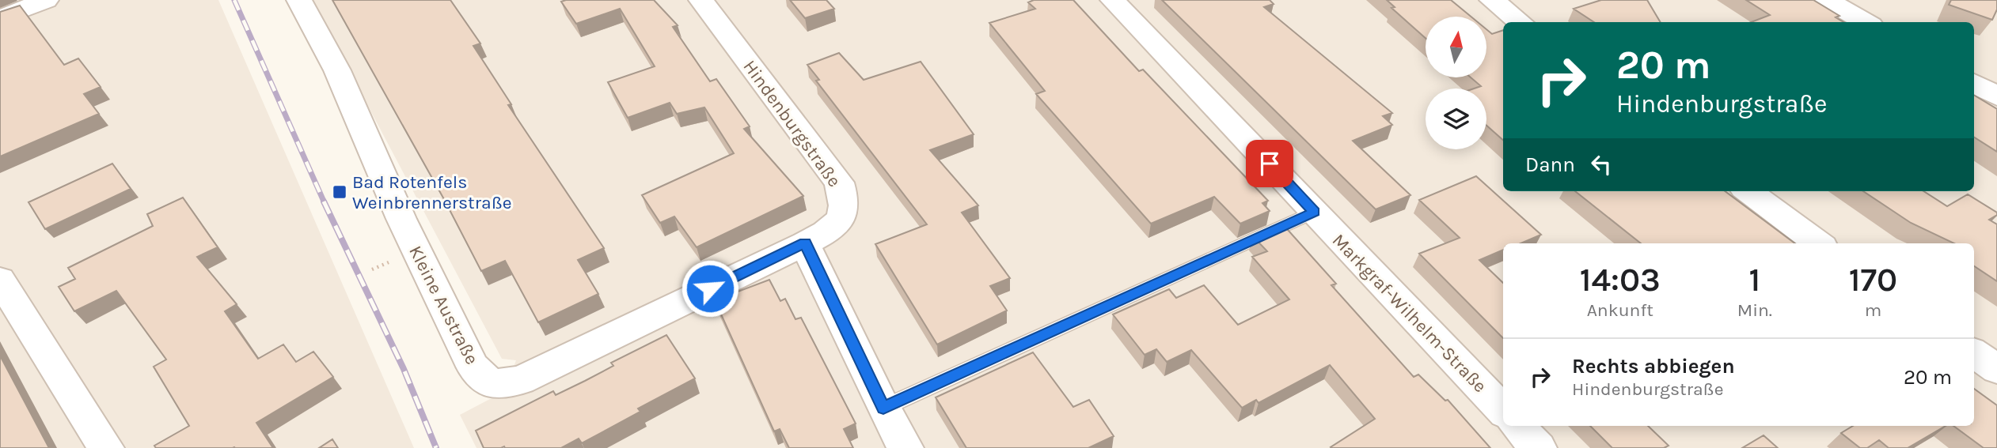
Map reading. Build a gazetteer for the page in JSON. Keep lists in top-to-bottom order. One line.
{"streets":{"street":["Hindenburgstraße","Kleine Austraße","Markgraf-Wilhelm-Straße"]},"crossings":[["Hindenburgstraße","Kleine Austraße"]],"places":{"transit":["Bad Rotenfels Weinbrennerstraße"]},"north":"top","page":{"turn":["20 m","Hindenburgstraße"],"then":"Dann","eta":["14:03","Ankunft","1","Min.","170","m"],"list":[{"name":"Rechts abbiegen","note":"Hindenburgstraße","value":"20 m"}]}}
